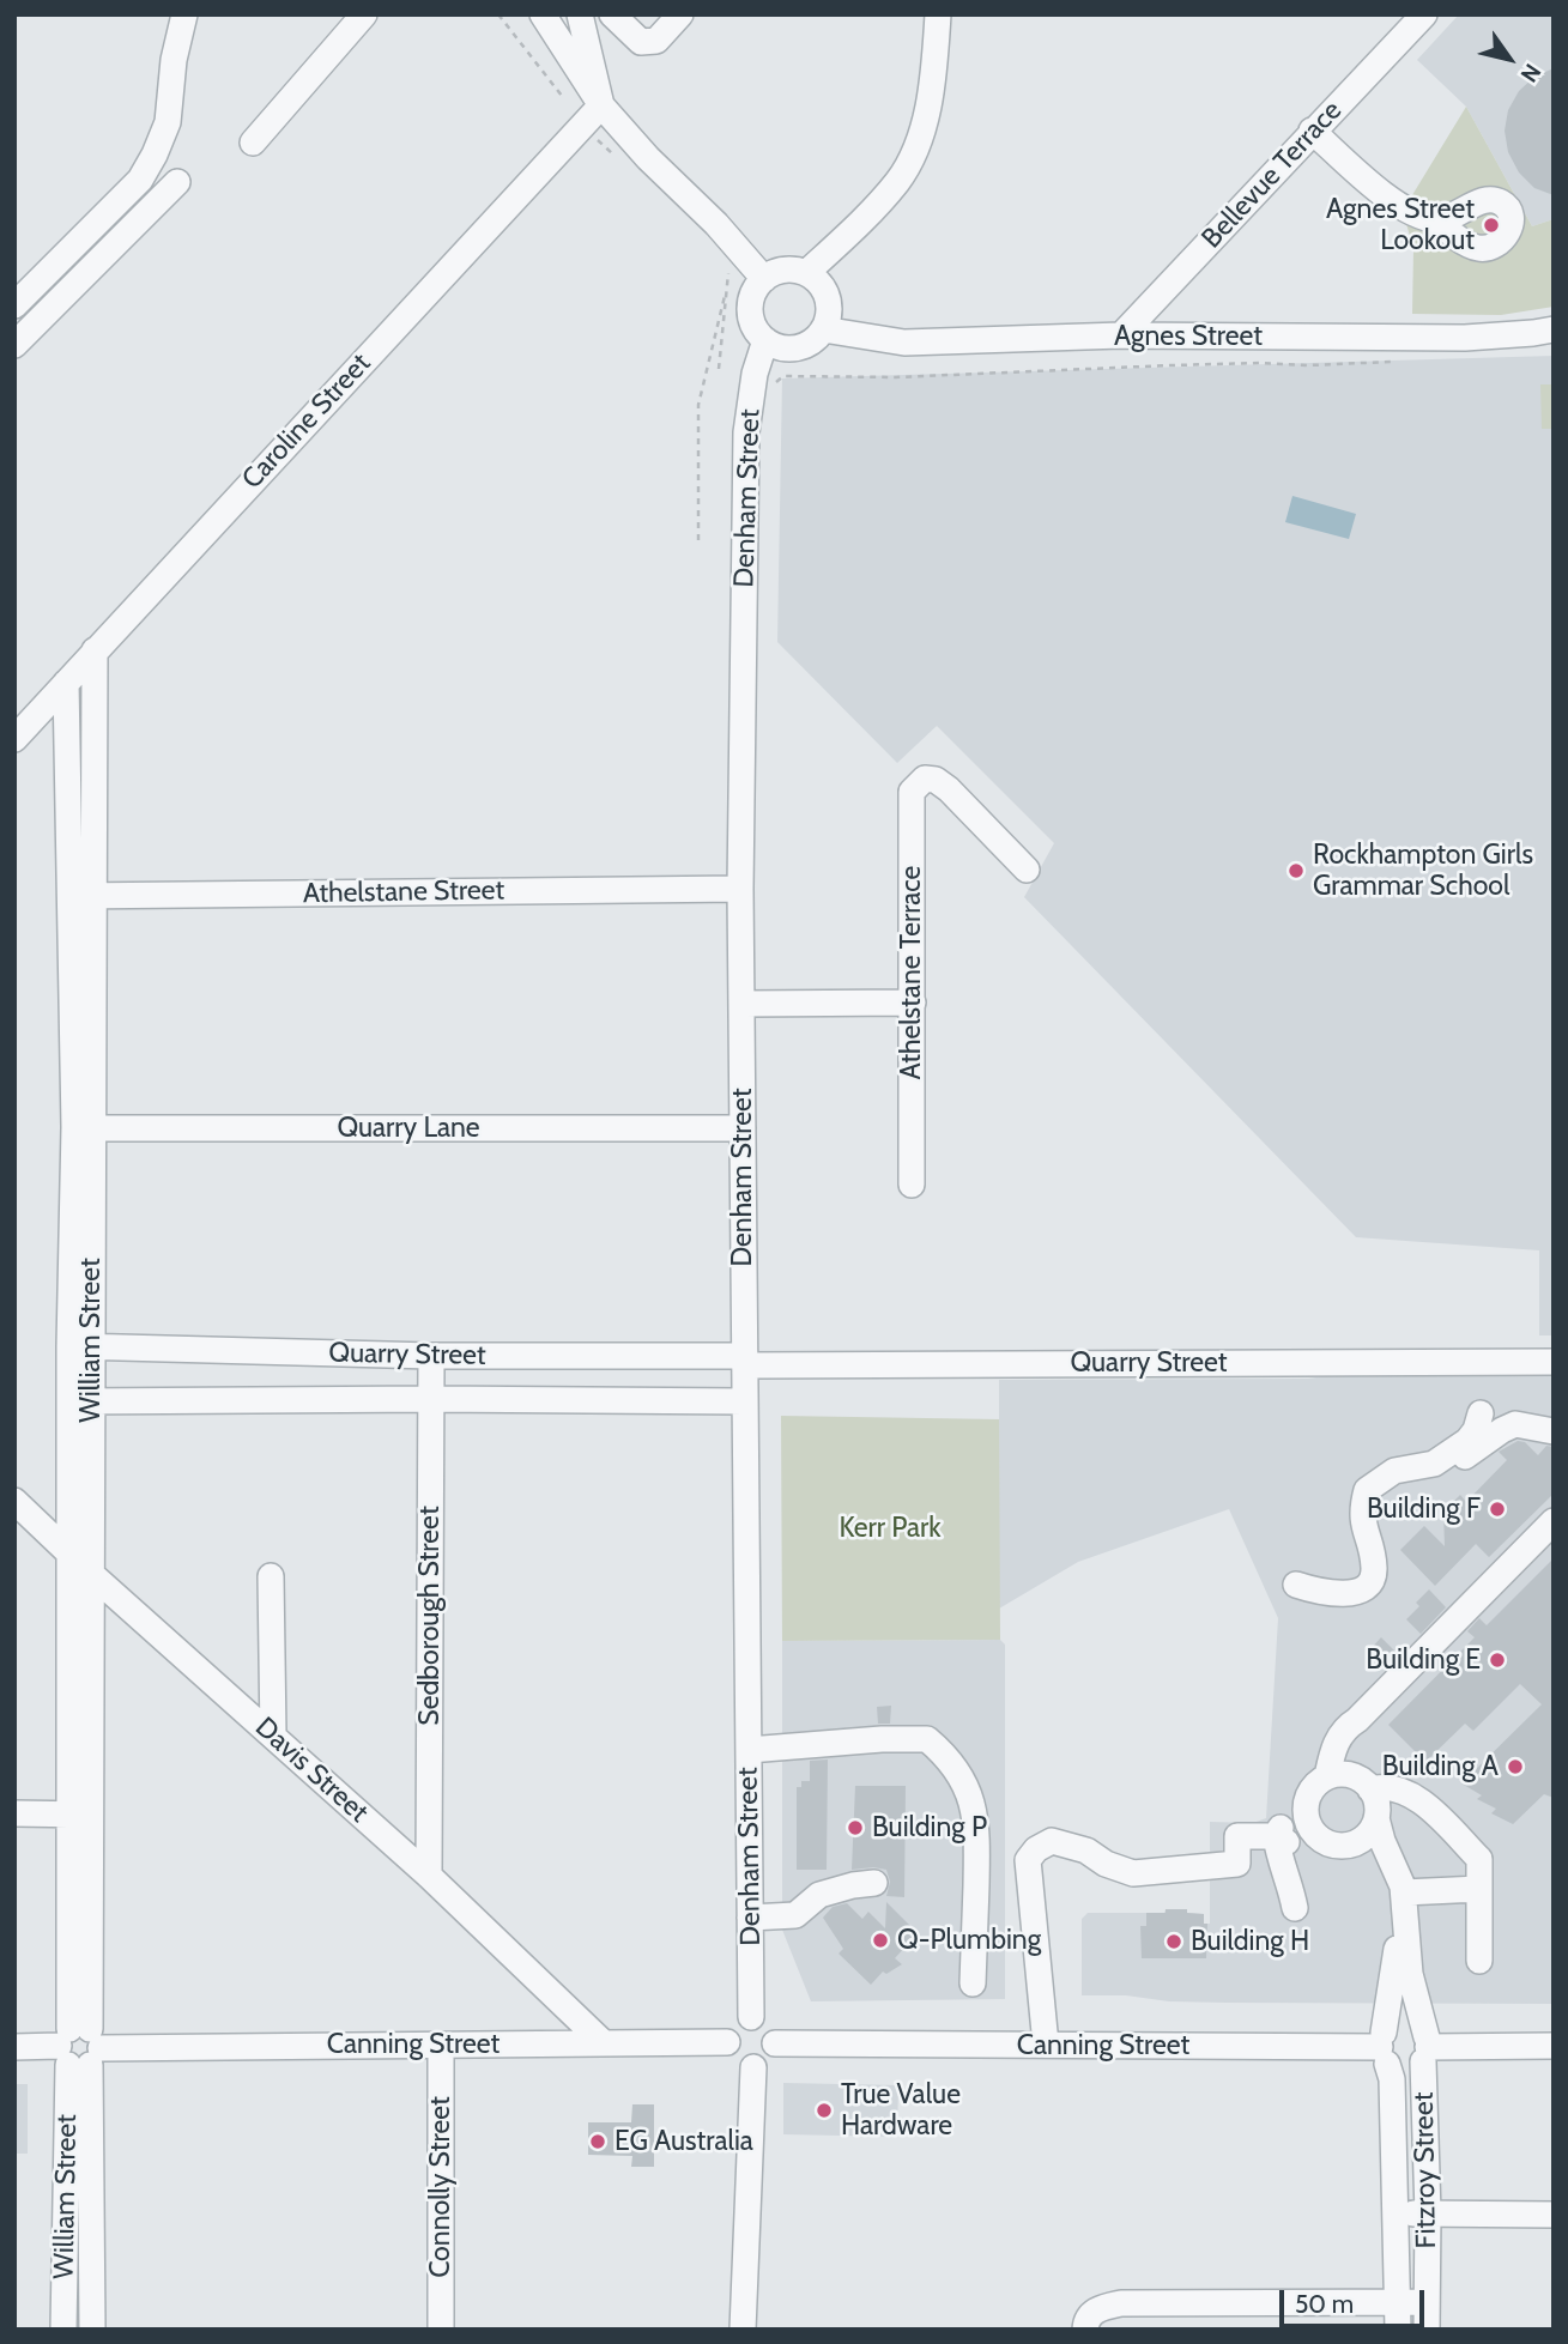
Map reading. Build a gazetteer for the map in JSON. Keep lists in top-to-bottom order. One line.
{"streets":{"street":["Bellevue Terrace","Agnes Street","Caroline Street","Denham Street","Athelstane Street","Athelstane Terrace","Quarry Lane","William Street","Quarry Street","Sedborough Street","Davis Street","Canning Street","Fitzroy Street","Connolly Street"]},"crossings":[["Bellevue Terrace","Agnes Street"],["Agnes Street","Denham Street"],["Caroline Street","William Street"],["Denham Street","Athelstane Street"],["Denham Street","Quarry Lane"],["Denham Street","Quarry Street"],["Denham Street","Canning Street"],["Athelstane Street","William Street"],["Quarry Lane","William Street"],["William Street","Quarry Street"],["William Street","Davis Street"],["William Street","Canning Street"],["Quarry Street","Sedborough Street"],["Sedborough Street","Davis Street"],["Davis Street","Canning Street"],["Canning Street","Fitzroy Street"],["Canning Street","Connolly Street"]],"parks":["Kerr Park"],"places":["Agnes Street Lookout","Rockhampton Girls Grammar School","Building F","Building E","Building A","Building P","Q-Plumbing","Building H","True Value Hardware","EG Australia"],"scale_bar":"50 m","north":"bottom right"}
